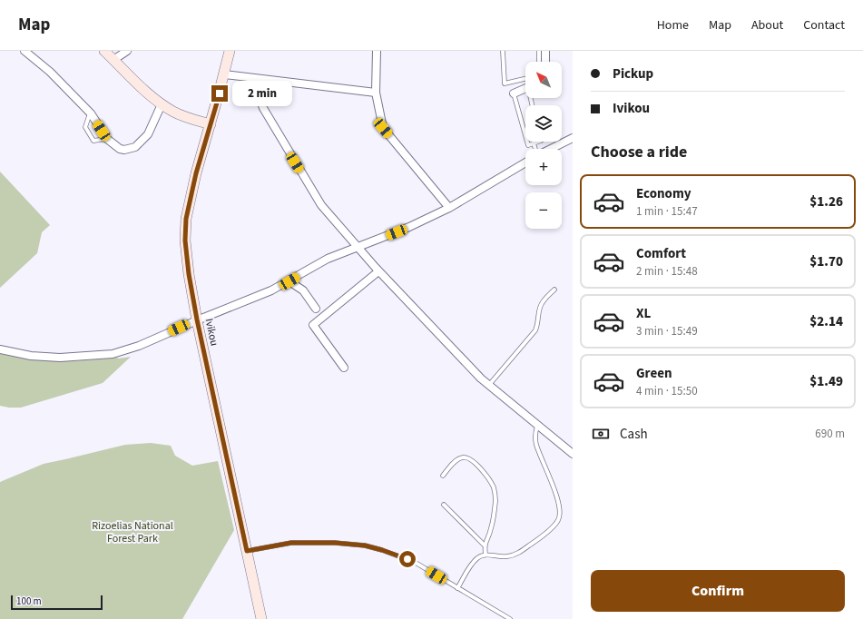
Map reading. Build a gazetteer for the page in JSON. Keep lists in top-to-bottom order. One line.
{"streets":{"street":["Ivikou"]},"parks":["Rizoelias National Forest Park"],"scale_bar":"100 m","north":"top left","page":{"header":"Map","nav":["Home","Map","About","Contact"],"banner":["Pickup","Ivikou"],"map_buttons":["+","−"],"bubble":"2 min","heading":"Choose a ride","list":[{"name":"Economy","note":"1 min · 15:47","value":"$1.26"},{"name":"Comfort","note":"2 min · 15:48","value":"$1.70"},{"name":"XL","note":"3 min · 15:49","value":"$2.14"},{"name":"Green","note":"4 min · 15:50","value":"$1.49"}],"pay":["Cash","690 m"],"buttons":"Confirm","scale":"100 m"}}
